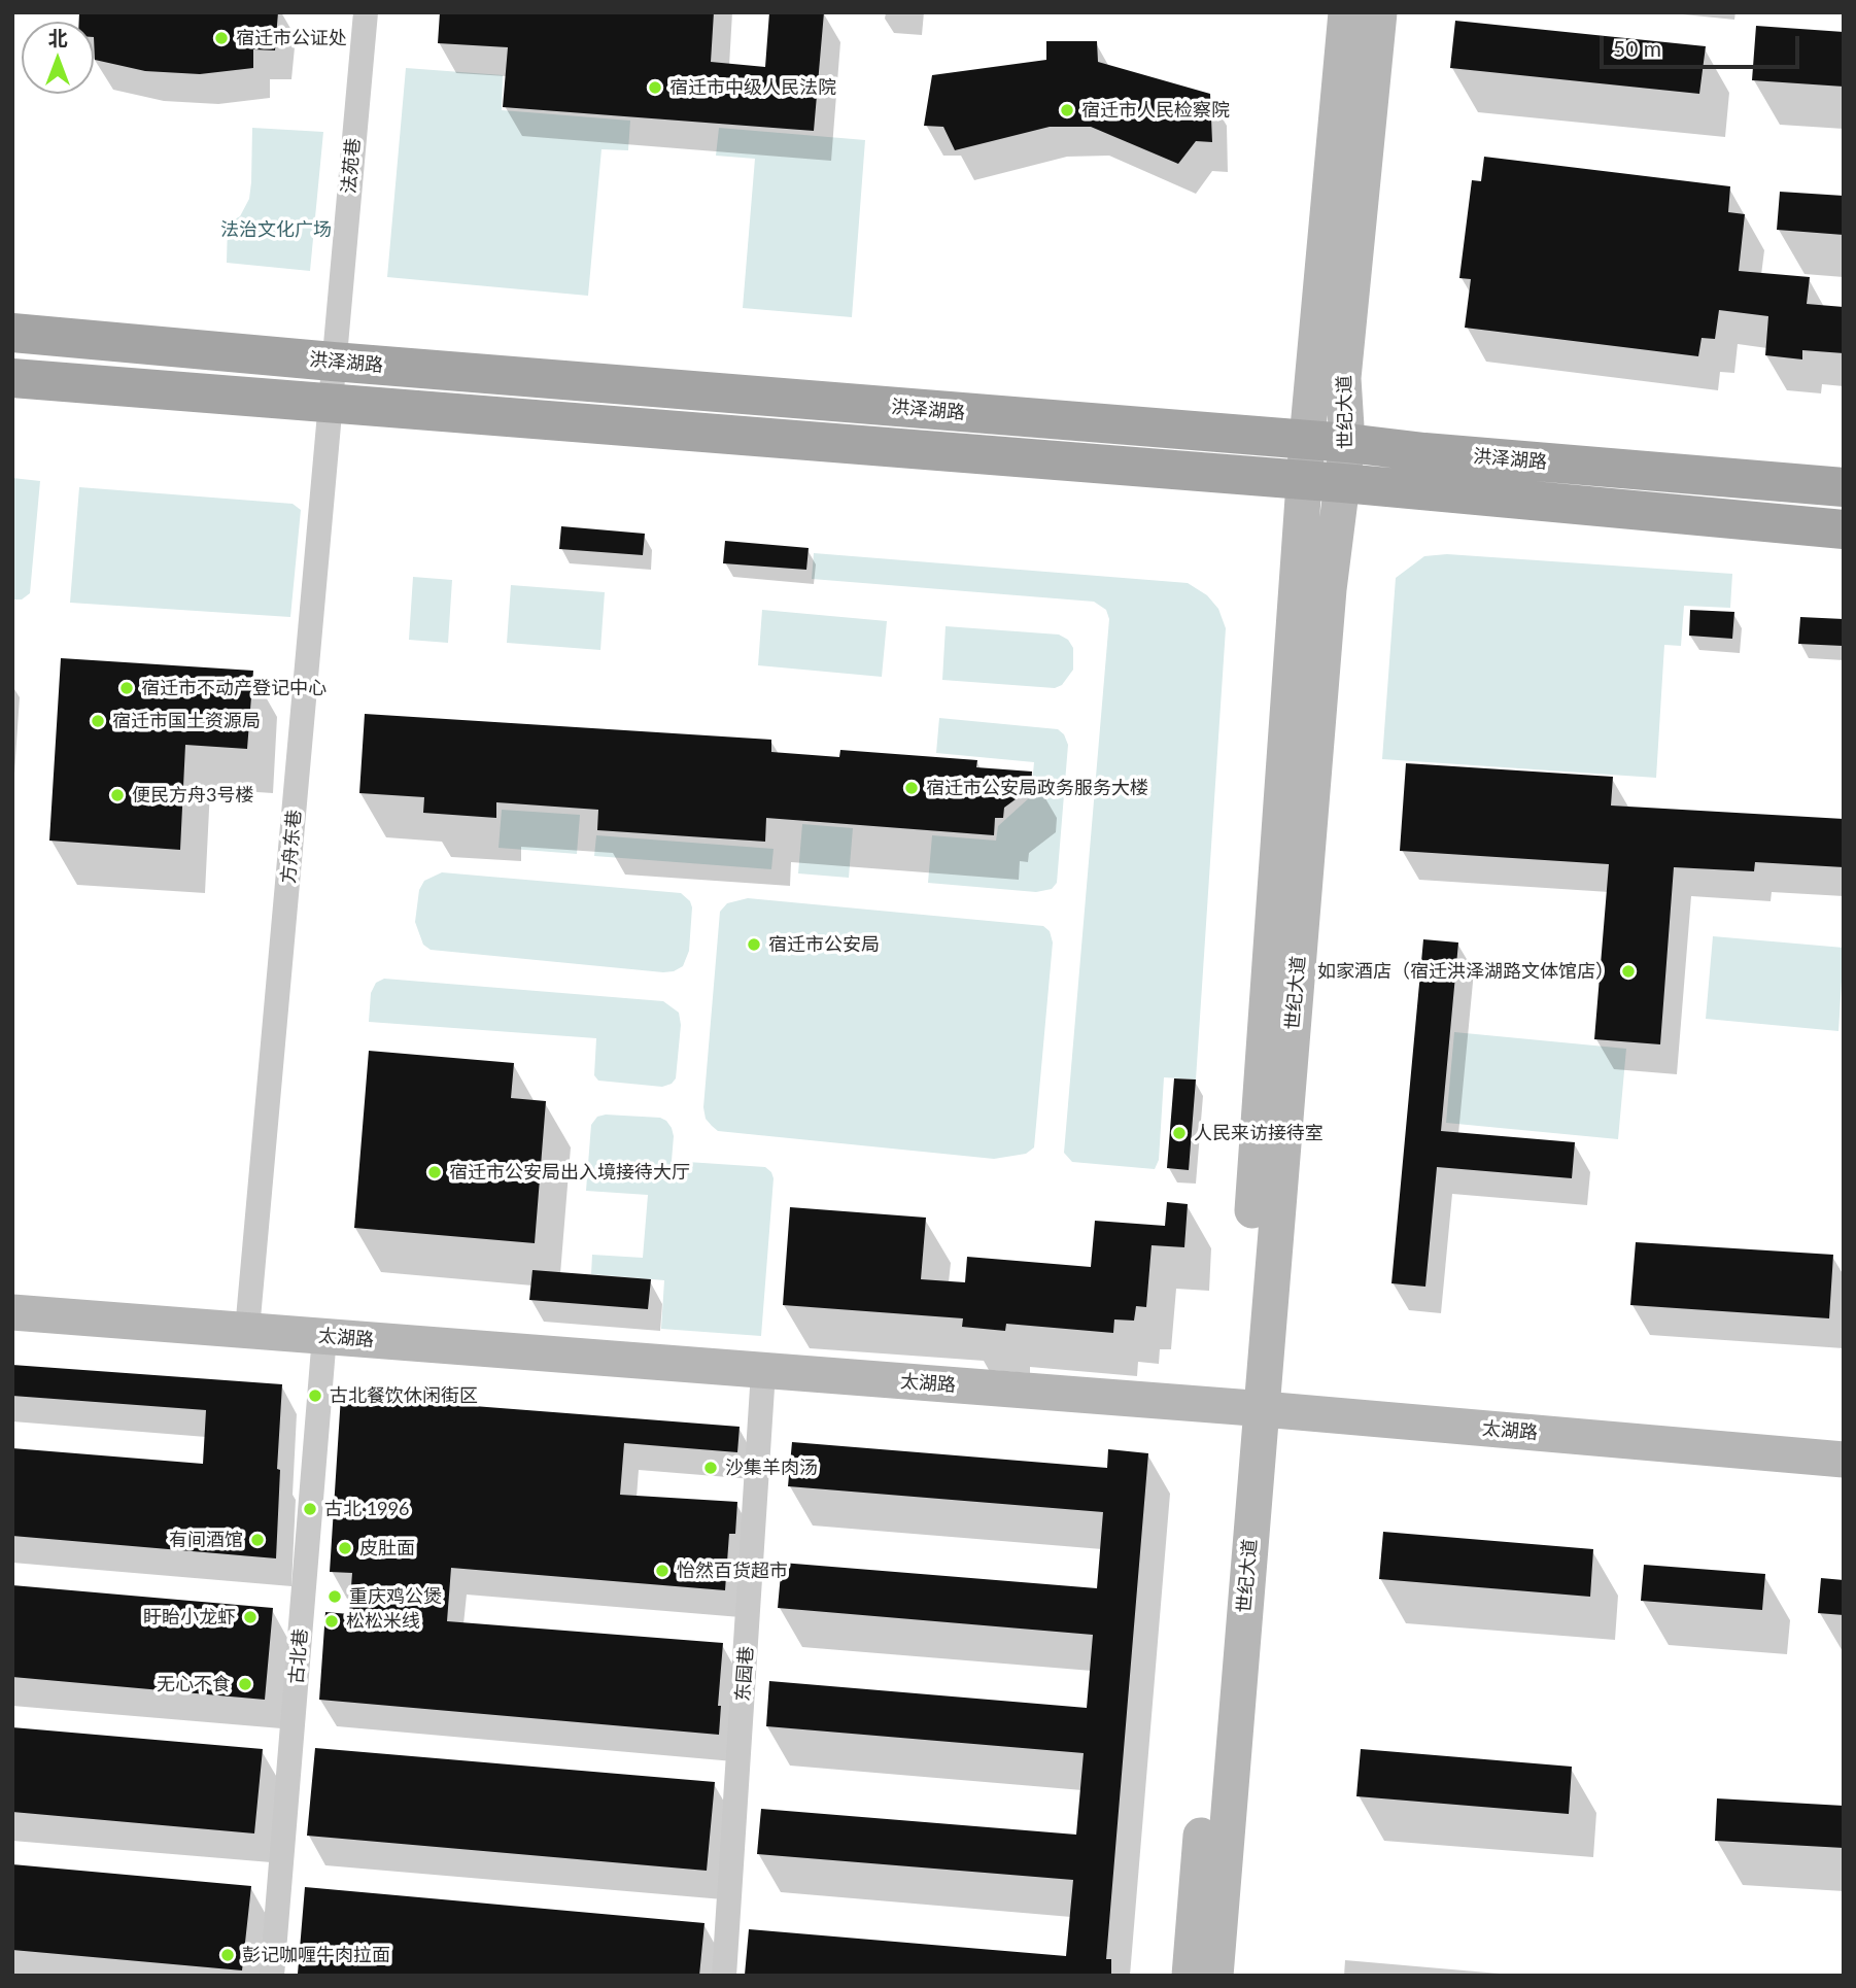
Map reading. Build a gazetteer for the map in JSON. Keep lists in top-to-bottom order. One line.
{"streets":{"main road":["洪泽湖路"],"street":["法苑巷","世纪大道","方舟东巷","太湖路","古北巷","东园巷"]},"crossings":[["法苑巷","洪泽湖路"],["法苑巷","方舟东巷"],["洪泽湖路","世纪大道"],["洪泽湖路","方舟东巷"],["世纪大道","太湖路"],["方舟东巷","太湖路"],["太湖路","古北巷"],["太湖路","东园巷"]],"parks":["法治文化广场"],"places":["宿迁市公证处","宿迁市中级人民法院","宿迁市人民检察院","宿迁市不动产登记中心","宿迁市国土资源局","宿迁市公安局政务服务大楼","便民方舟3号楼","宿迁市公安局","如家酒店（宿迁洪泽湖路文体馆店）","人民来访接待室","宿迁市公安局出入境接待大厅","古北餐饮休闲街区","沙集羊肉汤","古北·1996","有间酒馆","皮肚面","怡然百货超市","重庆鸡公煲","盱眙小龙虾","松松米线","无心不食","彭记咖喱牛肉拉面"],"scale_bar":"50 m","north":"top"}
